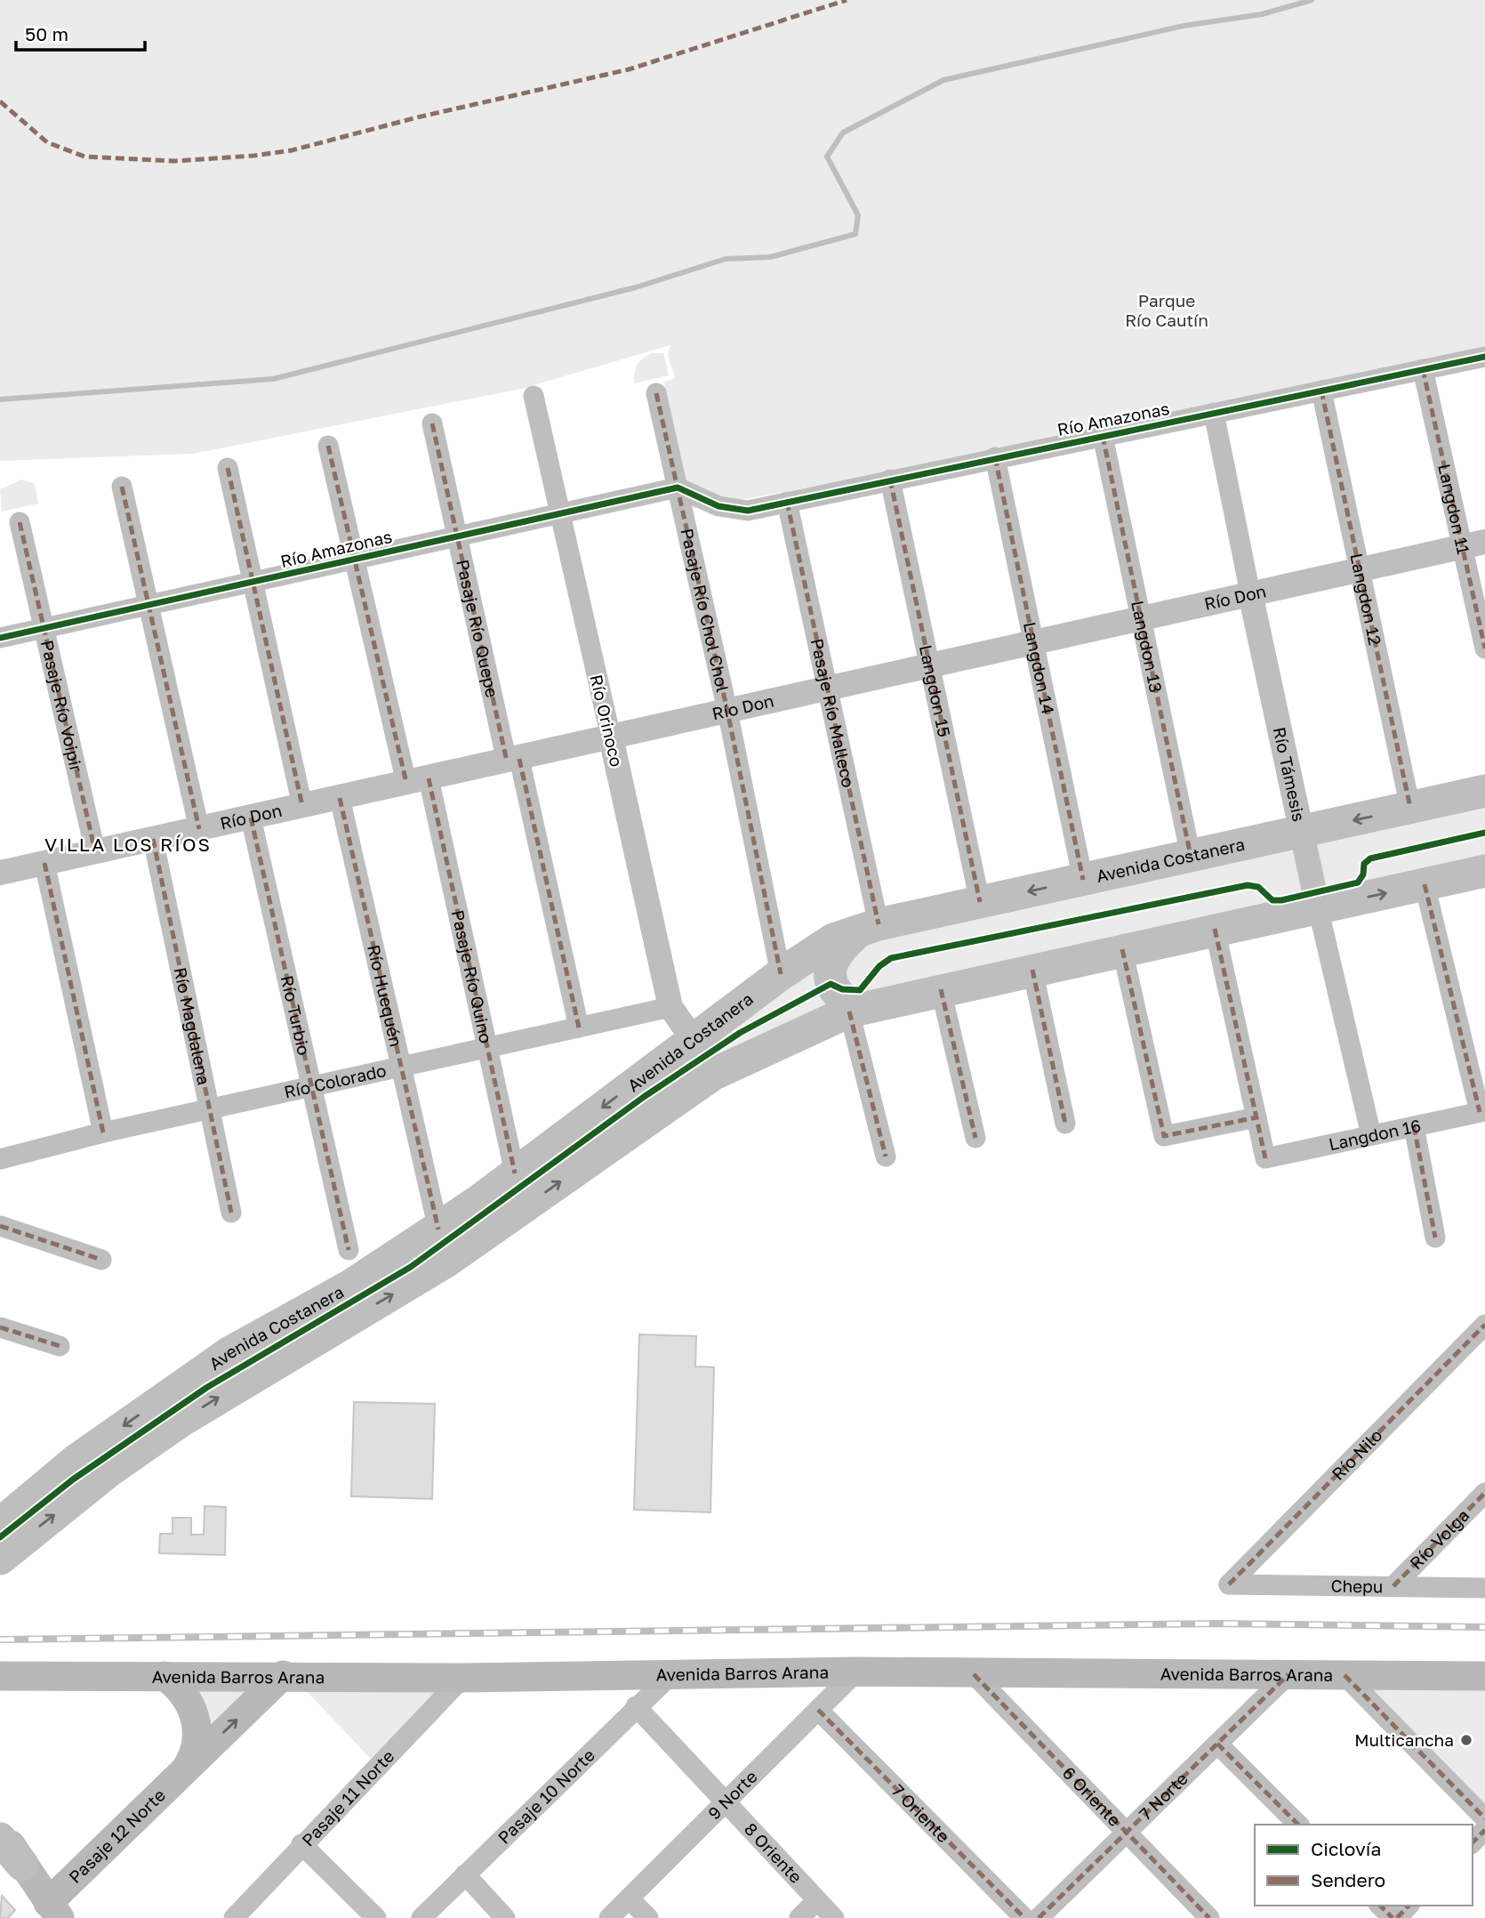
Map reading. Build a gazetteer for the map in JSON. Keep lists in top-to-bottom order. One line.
{"streets":{"main road":["Avenida Costanera","Avenida Barros Arana","Pasaje 12 Norte"],"street":["Río Amazonas","Langdon 11","Río Don","Langdon 12","Pasaje Río Chol Chol","Pasaje Río Quepe","Langdon 13","Langdon 14","Langdon 15","Pasaje Río Voipir","Pasaje Río Malleco","Río Orinoco","Río Támesis","Pasaje Río Quino","Río Huequén","Río Turbio","Río Magdalena","Río Colorado","Langdon 16","Río Nilo","Río Volga","Chepu","Pasaje 10 Norte","9 Norte","6 Oriente","7 Norte","Pasaje 11 Norte","7 Oriente","8 Oriente"]},"crossings":[["Río Amazonas","Langdon 11"],["Río Amazonas","Langdon 12"],["Río Amazonas","Pasaje Río Chol Chol"],["Río Amazonas","Pasaje Río Quepe"],["Río Amazonas","Langdon 13"],["Río Amazonas","Langdon 14"],["Río Amazonas","Langdon 15"],["Río Amazonas","Pasaje Río Voipir"],["Río Amazonas","Pasaje Río Malleco"],["Río Amazonas","Río Orinoco"],["Río Amazonas","Río Támesis"],["Río Amazonas","Pasaje Río Quino"],["Langdon 11","Río Don"],["Río Don","Langdon 12"],["Río Don","Pasaje Río Chol Chol"],["Río Don","Pasaje Río Quepe"],["Río Don","Langdon 13"],["Río Don","Langdon 14"],["Río Don","Langdon 15"],["Río Don","Pasaje Río Voipir"],["Río Don","Pasaje Río Malleco"],["Río Don","Río Orinoco"],["Río Don","Río Támesis"],["Río Don","Pasaje Río Quino"],["Río Don","Río Huequén"],["Río Don","Río Turbio"],["Río Don","Río Magdalena"],["Langdon 12","Avenida Costanera"],["Pasaje Río Chol Chol","Avenida Costanera"],["Pasaje Río Quepe","Río Colorado"],["Langdon 13","Avenida Costanera"],["Langdon 14","Avenida Costanera"],["Langdon 15","Avenida Costanera"],["Pasaje Río Malleco","Avenida Costanera"],["Río Orinoco","Avenida Costanera"],["Río Orinoco","Río Colorado"],["Río Támesis","Avenida Costanera"],["Río Támesis","Langdon 16"],["Avenida Costanera","Pasaje Río Quino"],["Avenida Costanera","Río Huequén"],["Pasaje Río Quino","Río Colorado"],["Río Huequén","Río Colorado"],["Río Turbio","Río Colorado"],["Río Magdalena","Río Colorado"],["Río Nilo","Chepu"],["Río Volga","Chepu"],["Avenida Barros Arana","Pasaje 10 Norte"],["Avenida Barros Arana","9 Norte"],["Avenida Barros Arana","6 Oriente"],["Avenida Barros Arana","7 Norte"],["Avenida Barros Arana","Pasaje 11 Norte"],["Avenida Barros Arana","Pasaje 12 Norte"],["Pasaje 10 Norte","8 Oriente"],["9 Norte","7 Oriente"],["9 Norte","8 Oriente"],["6 Oriente","7 Norte"]],"districts":["VILLA LOS RÍOS"],"parks":["Parque Río Cautín"],"places":["Multicancha"],"legend":["Ciclovía","Sendero"],"scale_bar":"50 m"}
